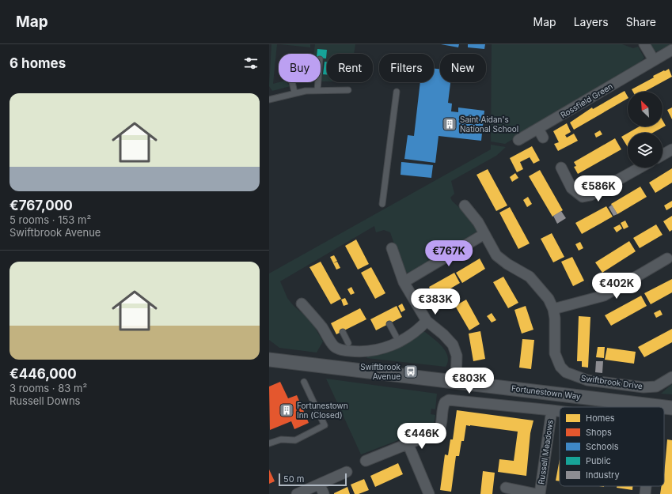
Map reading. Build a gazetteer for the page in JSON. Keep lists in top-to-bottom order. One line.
{"streets":{"street":["Rossfield Green","Swiftbrook Drive","Fortunestown Way","Russell Meadows"]},"places":{"building":["Saint Aidan's National School","Fortunestown Inn (Closed)"],"bus stop":["Swiftbrook Avenue"]},"legend":["Homes","Shops","Schools","Public","Industry"],"scale_bar":"50 m","north":"top left","page":{"header":"Map","nav":["Map","Layers","Share"],"heading":"6 homes","chip":["Buy","Rent","Filters","New"],"list":[{"name":"€767,000","note":"5 rooms · 153 m² · Swiftbrook Avenue"},{"name":"€446,000","note":"3 rooms · 83 m² · Russell Downs"}],"price":["€586K","€767K","€402K","€383K","€803K","€446K"],"scale":"50 m"}}
